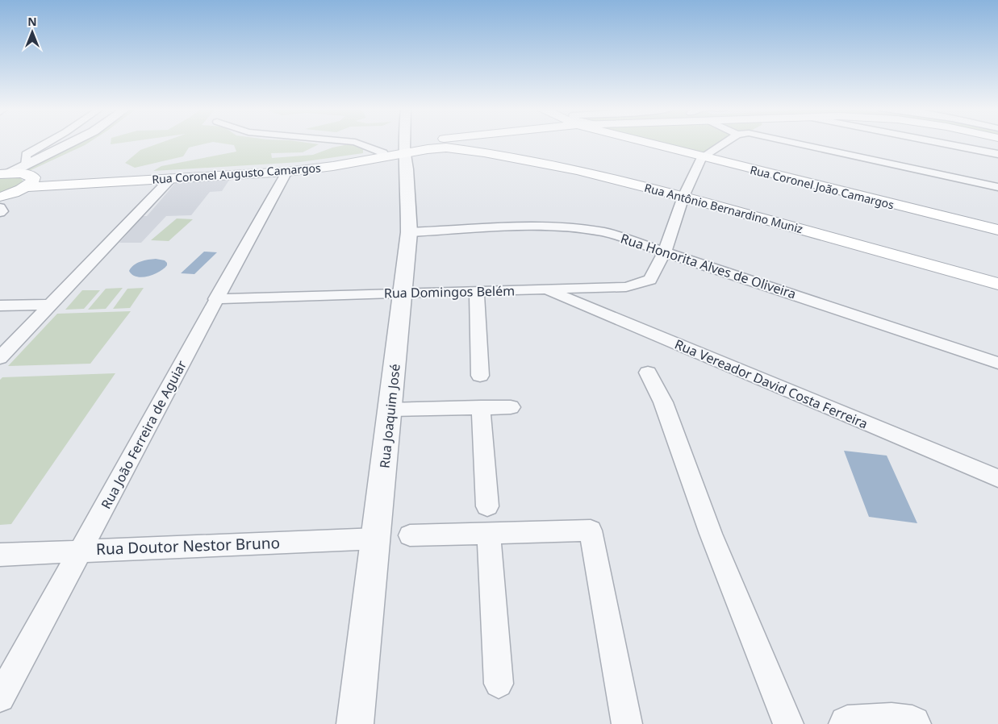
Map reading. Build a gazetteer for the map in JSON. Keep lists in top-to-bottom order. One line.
{"streets":{"main road":["Rua Coronel Augusto Camargos","Rua Coronel João Camargos","Rua Antônio Bernardino Muniz"],"street":["Rua Honorita Alves de Oliveira","Rua Domingos Belém","Rua Vereador David Costa Ferreira","Rua Joaquim José","Rua João Ferreira de Aguiar","Rua Doutor Nestor Bruno"]},"crossings":[["Rua Coronel Augusto Camargos","Rua Antônio Bernardino Muniz"],["Rua Coronel Augusto Camargos","Rua Joaquim José"],["Rua Coronel Augusto Camargos","Rua João Ferreira de Aguiar"],["Rua Coronel João Camargos","Rua Domingos Belém"],["Rua Antônio Bernardino Muniz","Rua Domingos Belém"],["Rua Honorita Alves de Oliveira","Rua Domingos Belém"],["Rua Honorita Alves de Oliveira","Rua Joaquim José"],["Rua Domingos Belém","Rua Vereador David Costa Ferreira"],["Rua Domingos Belém","Rua Joaquim José"],["Rua Domingos Belém","Rua João Ferreira de Aguiar"],["Rua Joaquim José","Rua Doutor Nestor Bruno"],["Rua João Ferreira de Aguiar","Rua Doutor Nestor Bruno"]],"north":"top"}
